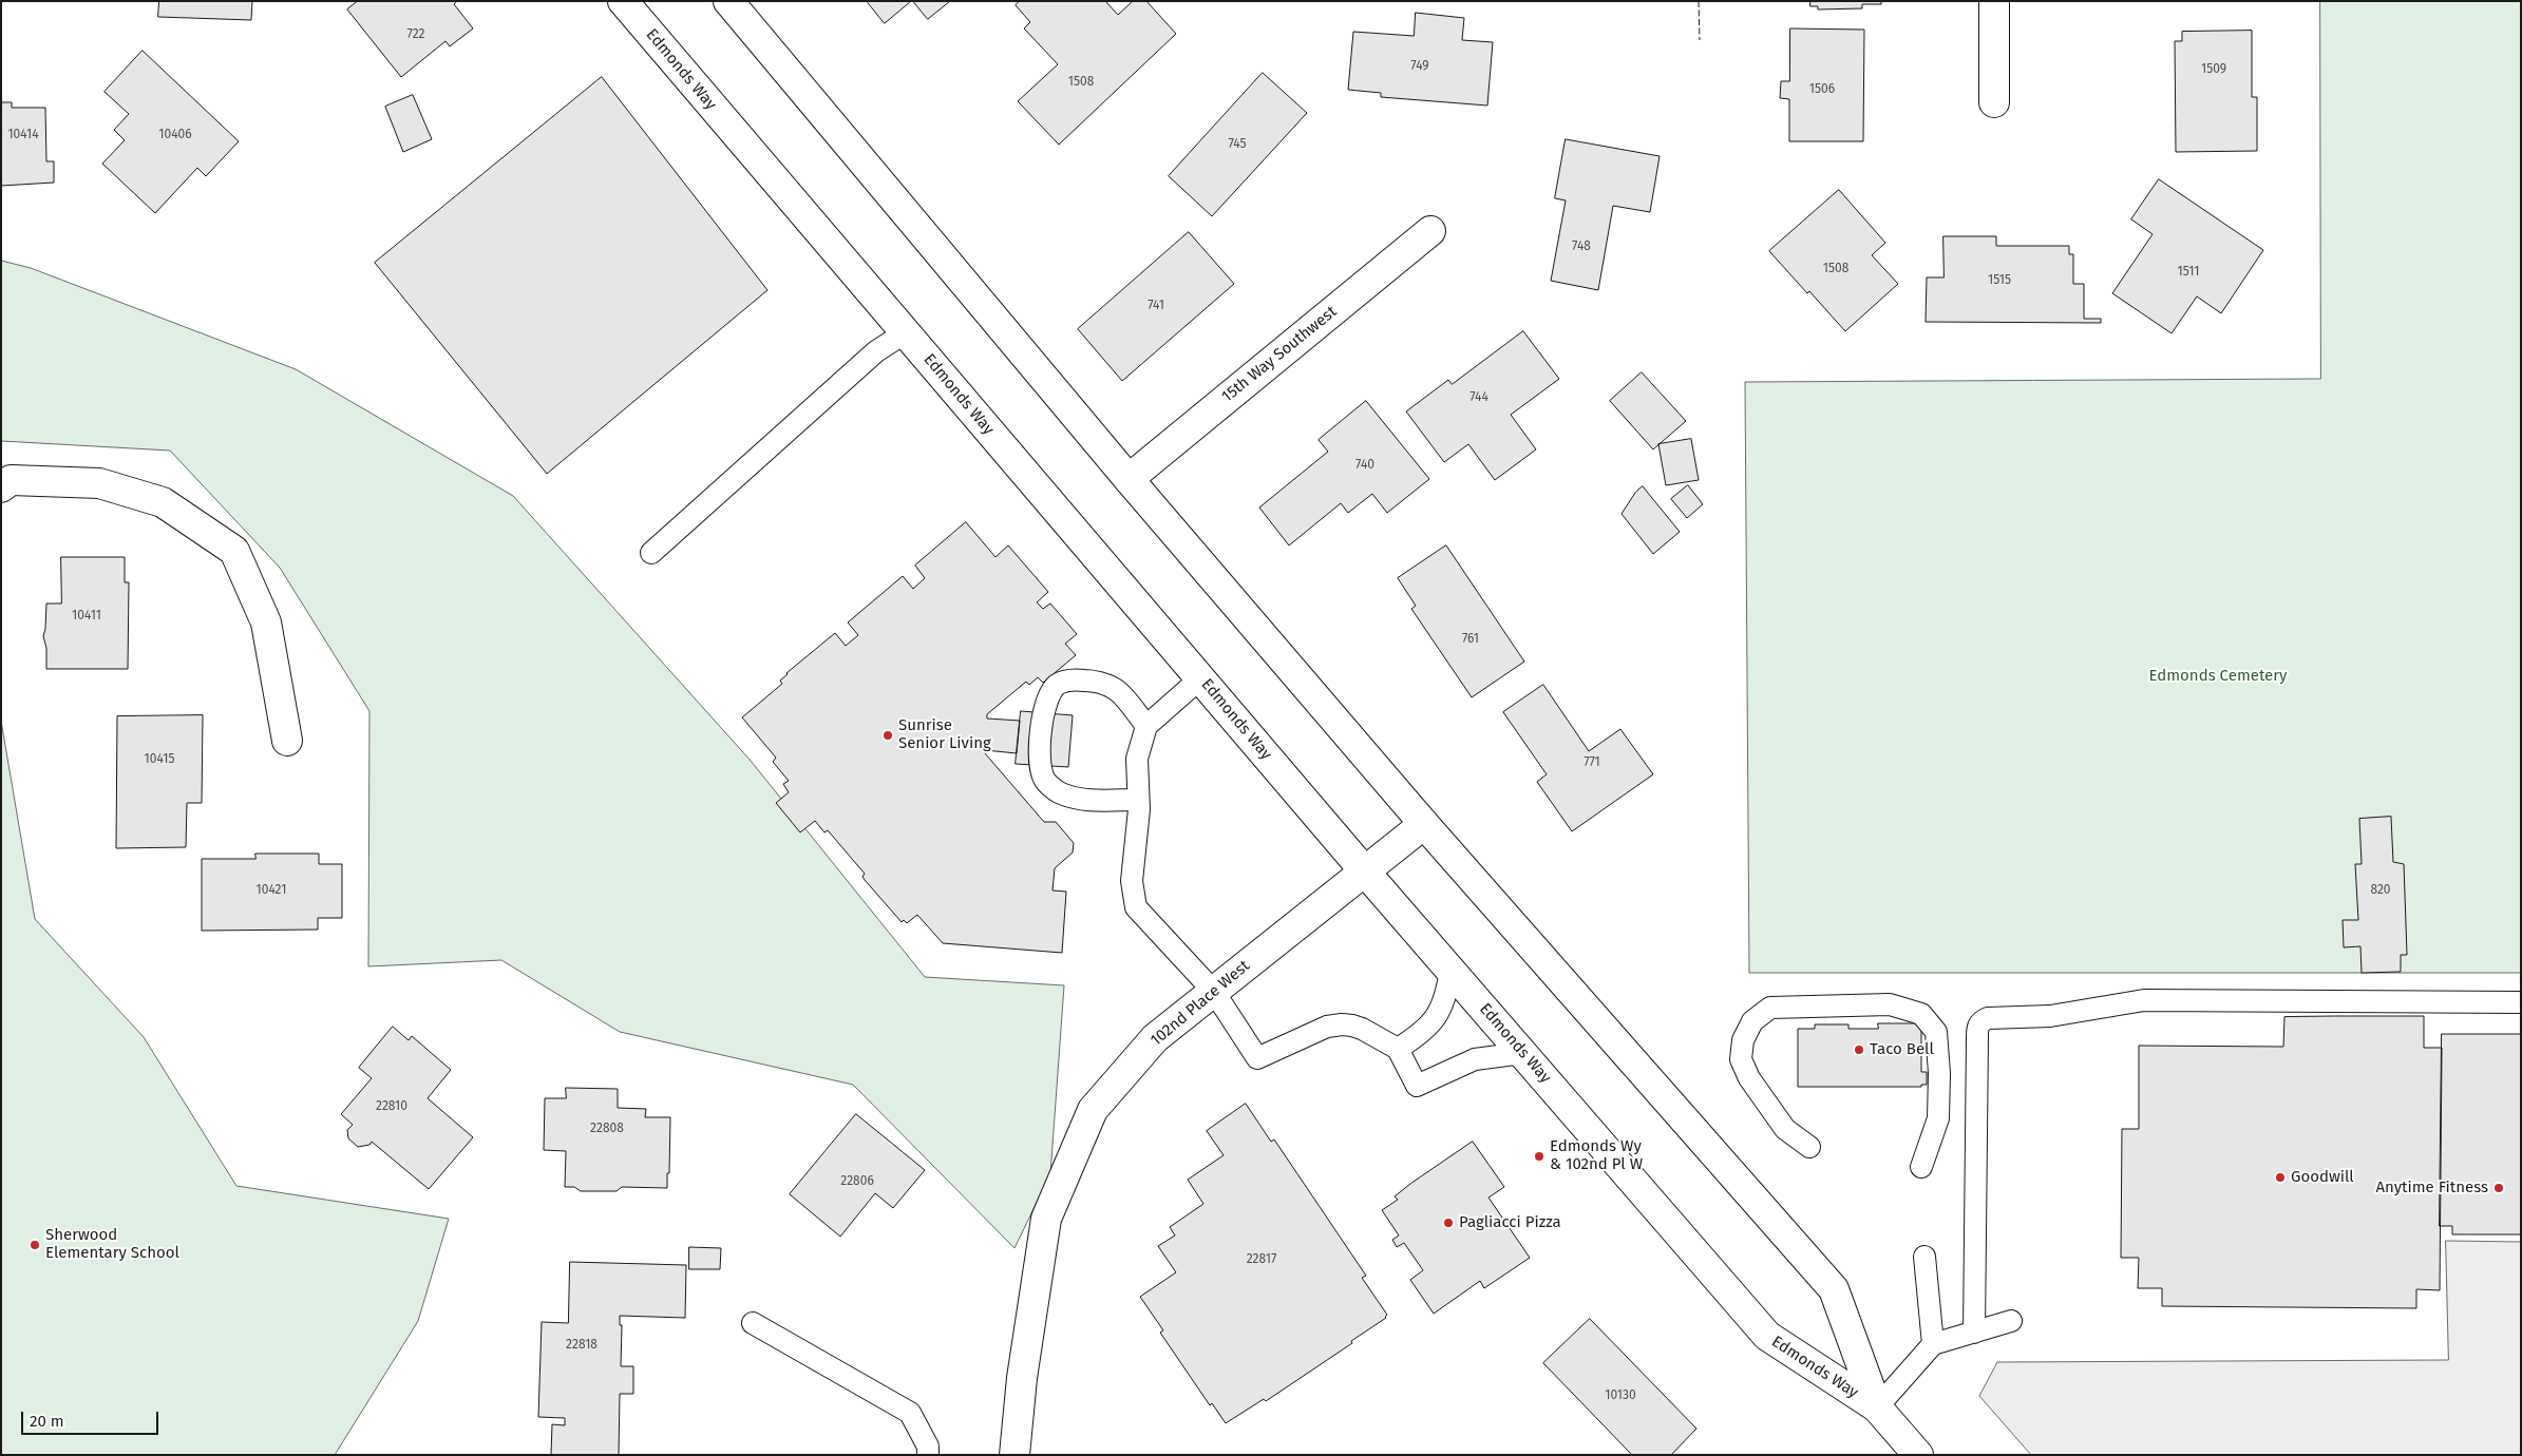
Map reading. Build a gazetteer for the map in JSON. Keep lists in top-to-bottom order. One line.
{"streets":{"main road":["Edmonds Way","15th Way Southwest","102nd Place West"]},"crossings":[["Edmonds Way","15th Way Southwest"],["Edmonds Way","102nd Place West"]],"parks":["Edmonds Cemetery"],"places":["Sunrise Senior Living","Taco Bell","Edmonds Wy & 102nd Pl W","Goodwill","Anytime Fitness","Pagliacci Pizza","Sherwood Elementary School"],"house_numbers":["722","749","1509","1508","1506","10414","10406","745","748","1508","1511","1515","741","744","740","10411","761","10415","771","10421","820","22810","22808","22806","22817","22818","10130"],"scale_bar":"20 m"}
